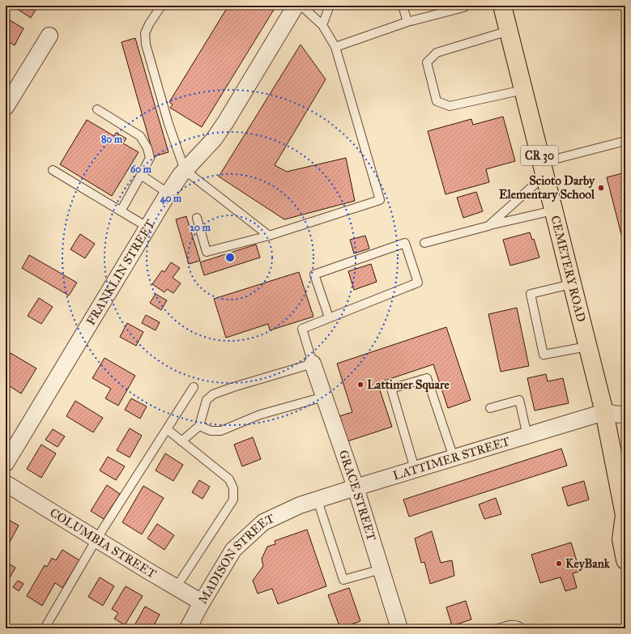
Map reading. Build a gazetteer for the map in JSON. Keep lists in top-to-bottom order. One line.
{"streets":{"main road":["CR 30","CEMETERY ROAD"],"street":["FRANKLIN STREET","LATTIMER STREET","GRACE STREET","COLUMBIA STREET","MADISON STREET"]},"crossings":[["CEMETERY ROAD","LATTIMER STREET"],["LATTIMER STREET","GRACE STREET"],["LATTIMER STREET","MADISON STREET"],["COLUMBIA STREET","MADISON STREET"]],"places":["Scioto Darby Elementary School","Lattimer Square","KeyBank"],"rings":["80 m","60 m","40 m","20 m"]}
